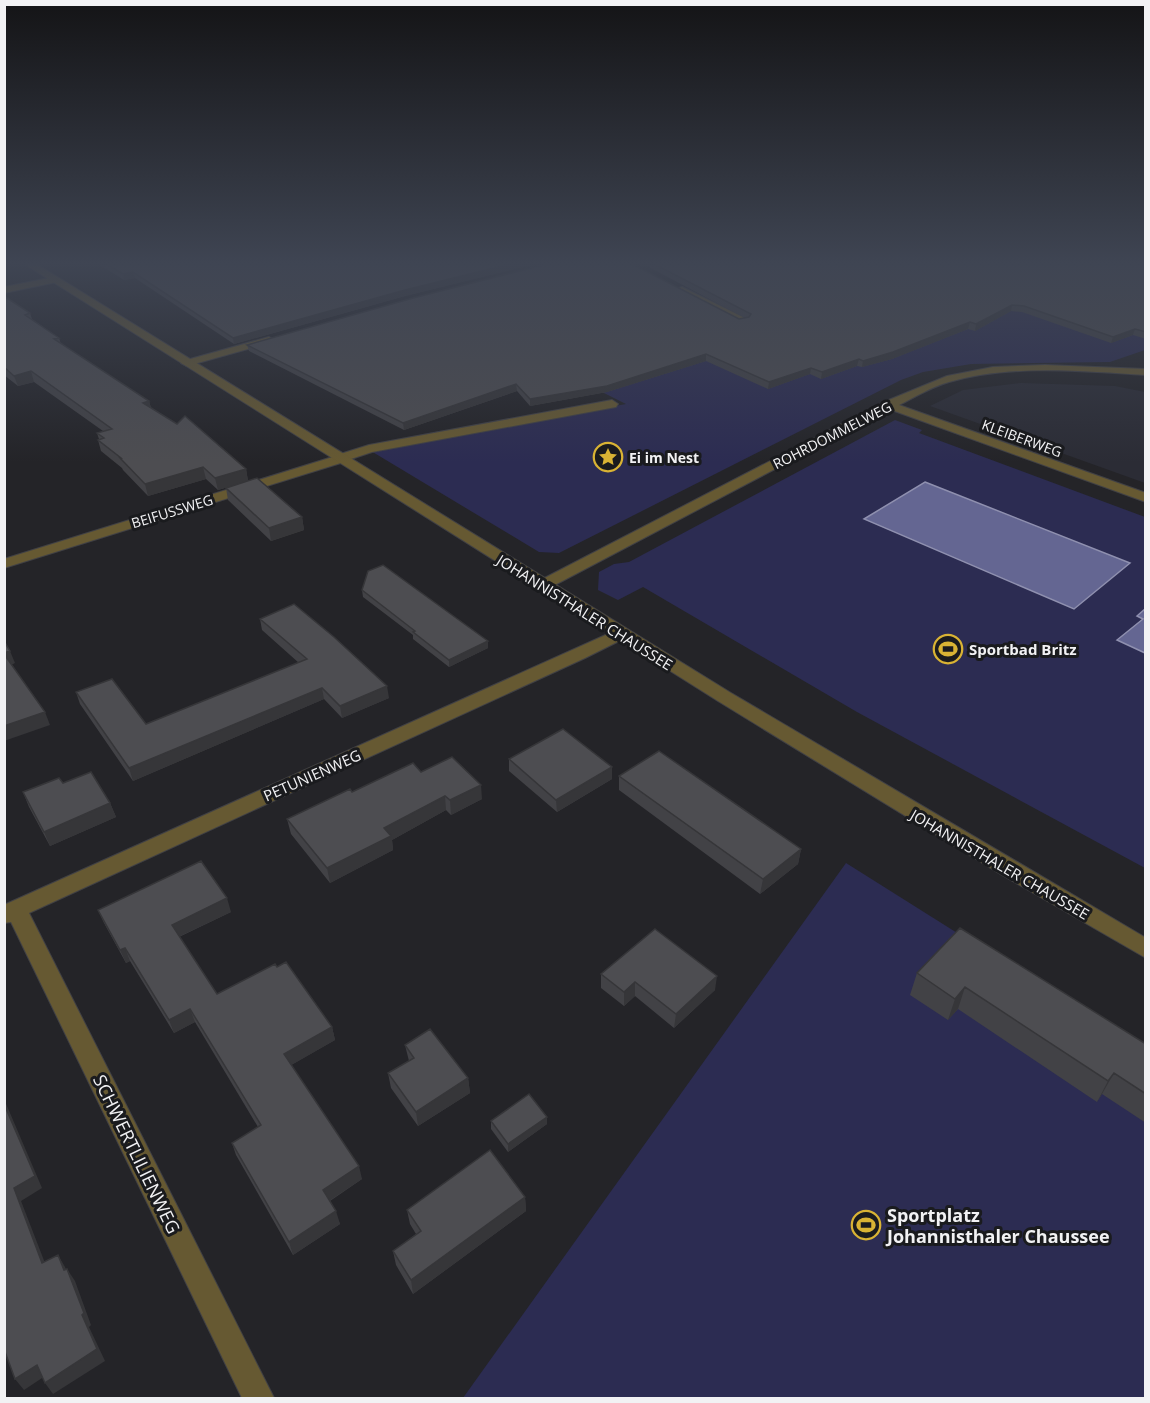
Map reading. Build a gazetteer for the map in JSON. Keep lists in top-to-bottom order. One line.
{"streets":{"street":["ROHRDOMMELWEG","KLEIBERWEG","BEIFUSSWEG","JOHANNISTHALER CHAUSSEE","PETUNIENWEG","SCHWERTLILIENWEG"]},"crossings":[["ROHRDOMMELWEG","KLEIBERWEG"],["ROHRDOMMELWEG","JOHANNISTHALER CHAUSSEE"],["BEIFUSSWEG","JOHANNISTHALER CHAUSSEE"],["JOHANNISTHALER CHAUSSEE","PETUNIENWEG"],["PETUNIENWEG","SCHWERTLILIENWEG"]],"places":{"place":["Ei im Nest"],"sports":["Sportbad Britz","Sportplatz Johannisthaler Chaussee"]}}
